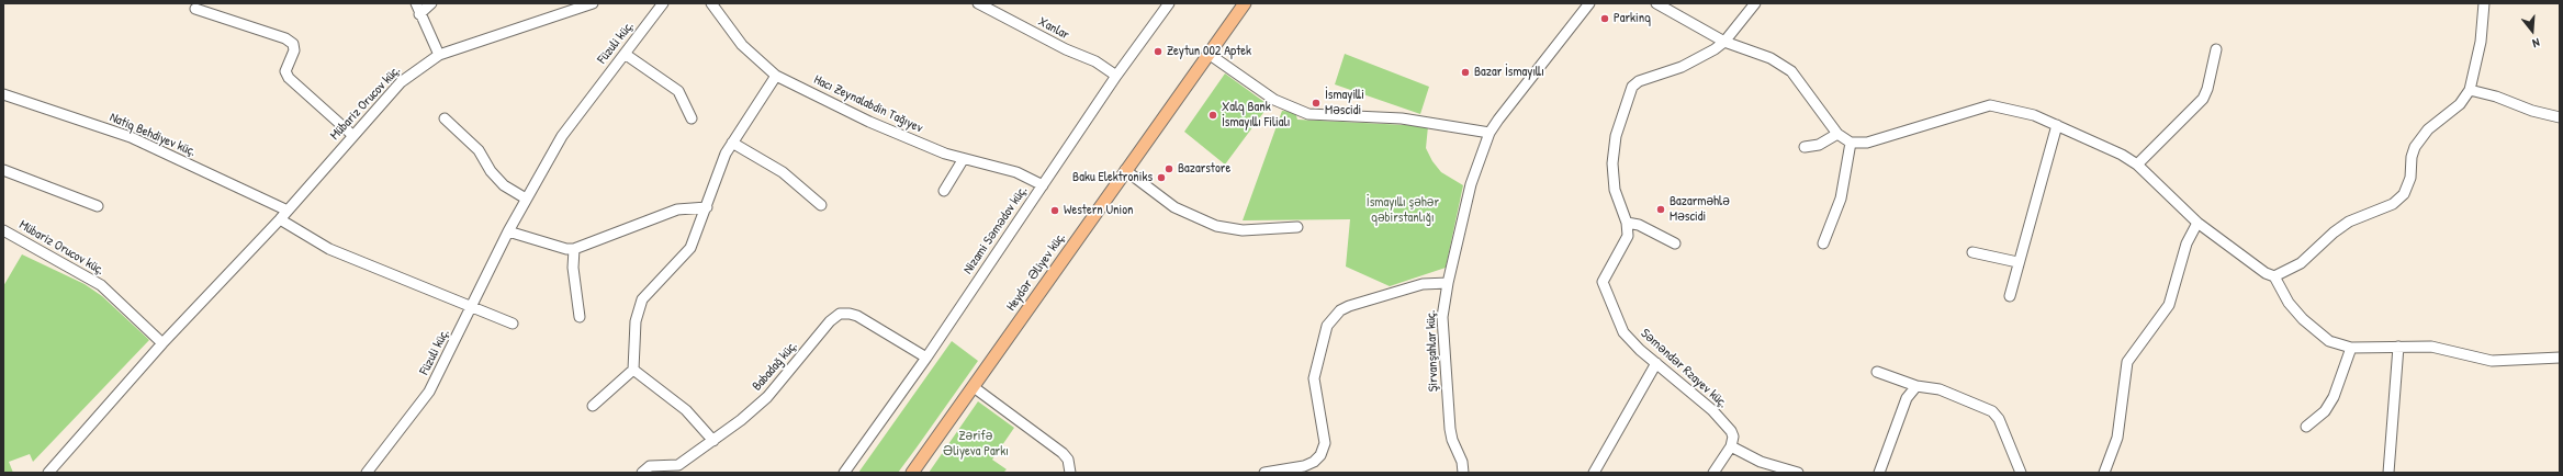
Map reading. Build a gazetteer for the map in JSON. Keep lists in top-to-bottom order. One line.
{"streets":{"main road":["Heydər Əliyev küç."],"street":["Xanlar","Füzuli küç.","Mübariz Orucov küç.","Hacı Zeynalabdin Tağıyev","Natiq Behdiyev küç.","Nizami Səmədov küç.","Şirvanşahlar küç.","Babadağ küç.","Səməndər Rzayev küç."]},"crossings":[["Xanlar","Nizami Səmədov küç."],["Mübariz Orucov küç.","Natiq Behdiyev küç."],["Hacı Zeynalabdin Tağıyev","Nizami Səmədov küç."],["Nizami Səmədov küç.","Babadağ küç."]],"parks":["İsmayıllı şəhər qəbirstanlığı","Zərifə Əliyeva Parkı"],"places":["Parkinq","Zeytun 002 Aptek","Bazar İsmayıllı","İsmayilli Məscidi","Xalq Bank İsmayıllı Filialı","Bazarstore","Baku Elektroniks","Bazarməhlə Məscidi","Western Union"],"north":"bottom"}
